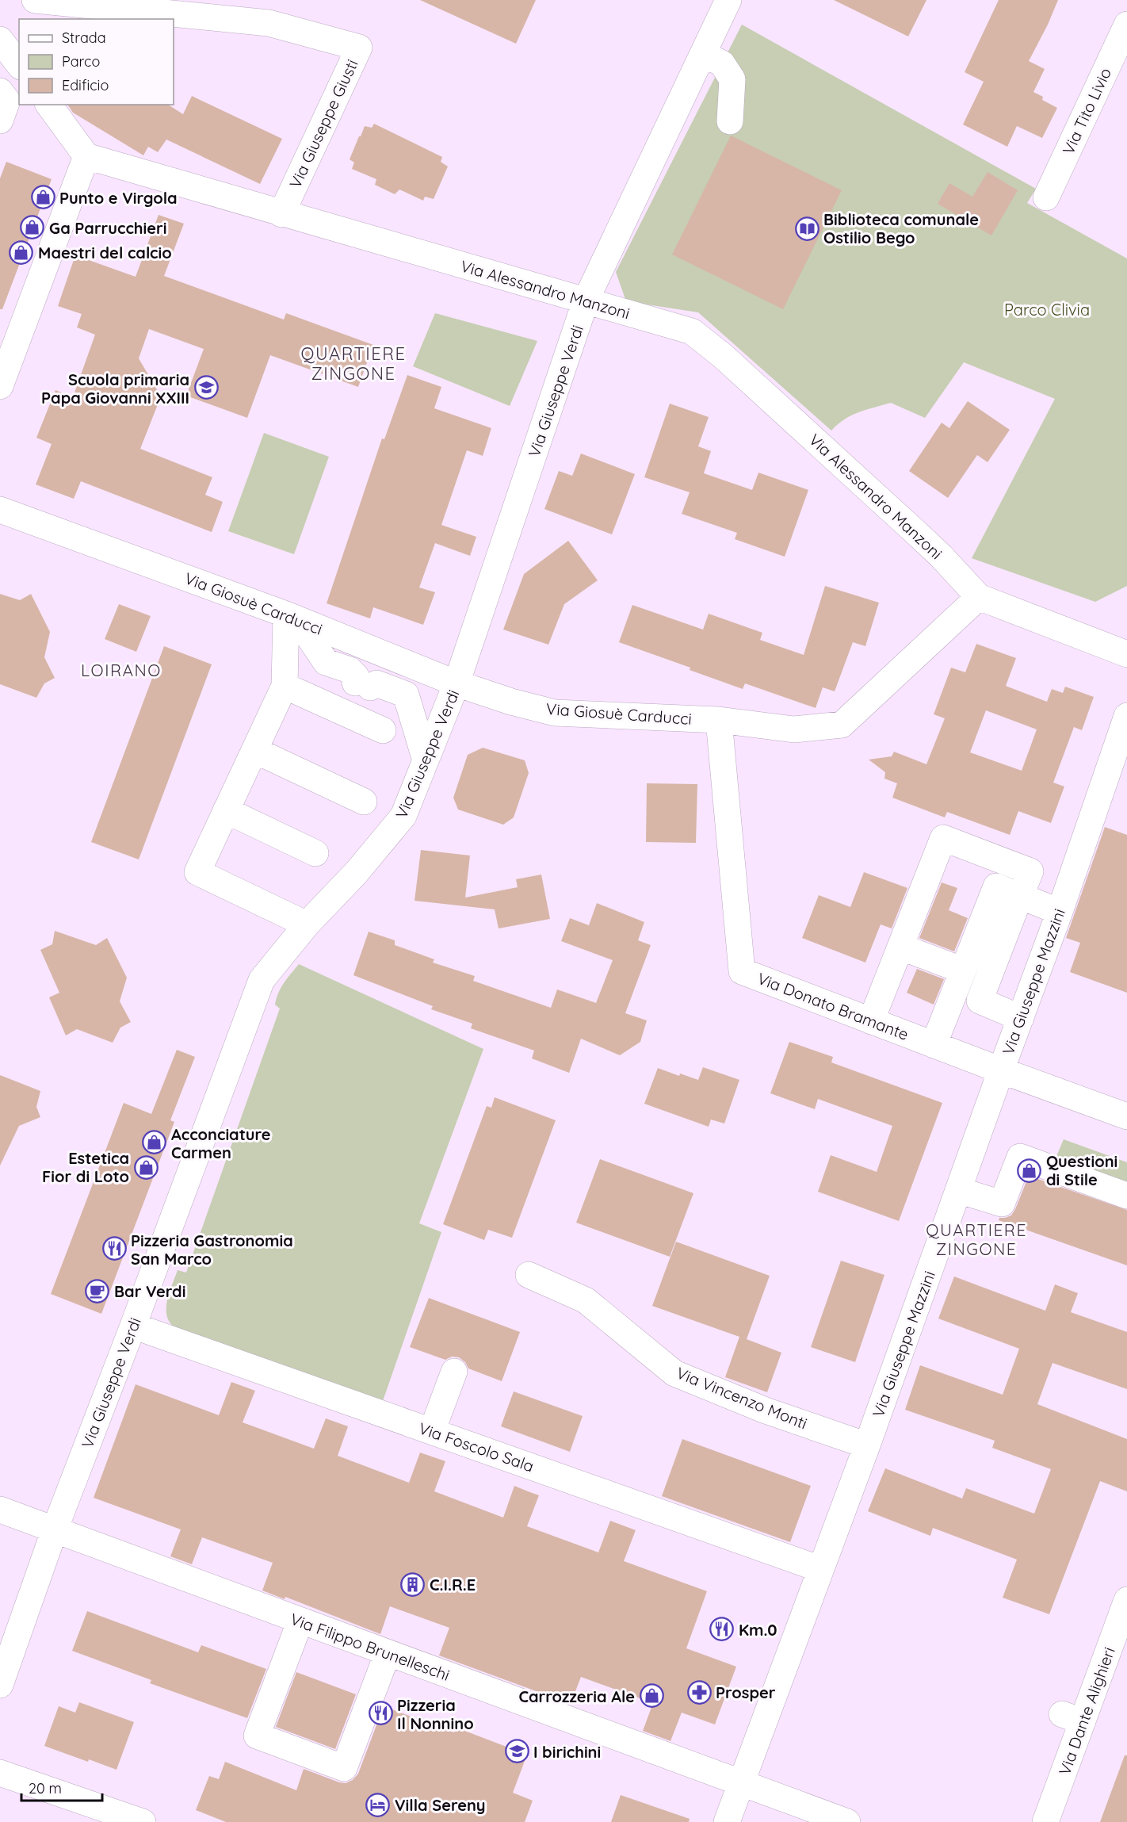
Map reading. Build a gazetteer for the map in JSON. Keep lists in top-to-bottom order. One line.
{"streets":{"street":["Via Tito Livio","Via Giuseppe Giusti","Via Alessandro Manzoni","Via Giuseppe Verdi","Via Giosuè Carducci","Via Giuseppe Mazzini","Via Donato Bramante","Via Vincenzo Monti","Via Foscolo Sala","Via Filippo Brunelleschi","Via Dante Alighieri"]},"crossings":[["Via Giuseppe Giusti","Via Alessandro Manzoni"],["Via Alessandro Manzoni","Via Giuseppe Verdi"],["Via Alessandro Manzoni","Via Giosuè Carducci"],["Via Giuseppe Verdi","Via Giosuè Carducci"],["Via Giuseppe Verdi","Via Foscolo Sala"],["Via Giuseppe Verdi","Via Filippo Brunelleschi"],["Via Giosuè Carducci","Via Donato Bramante"],["Via Giuseppe Mazzini","Via Donato Bramante"],["Via Giuseppe Mazzini","Via Vincenzo Monti"],["Via Giuseppe Mazzini","Via Foscolo Sala"],["Via Giuseppe Mazzini","Via Filippo Brunelleschi"]],"districts":["QUARTIERE ZINGONE","LOIRANO","QUARTIERE ZINGONE"],"parks":["Parco Clivia"],"places":{"shop":["Punto e Virgola","Ga Parrucchieri","Maestri del calcio","Acconciature Carmen","Estetica Fior di Loto","Questioni di Stile","Carrozzeria Ale"],"library":["Biblioteca comunale Ostilio Bego"],"school or university":["Scuola primaria Papa Giovanni XXIII","I birichini"],"restaurant":["Pizzeria Gastronomia San Marco","Km.0","Pizzeria Il Nonnino"],"cafe":["Bar Verdi"],"building":["C.I.R.E"],"pharmacy":["Prosper"],"hotel":["Villa Sereny"]},"legend":["Strada","Parco","Edificio"],"scale_bar":"20 m"}
